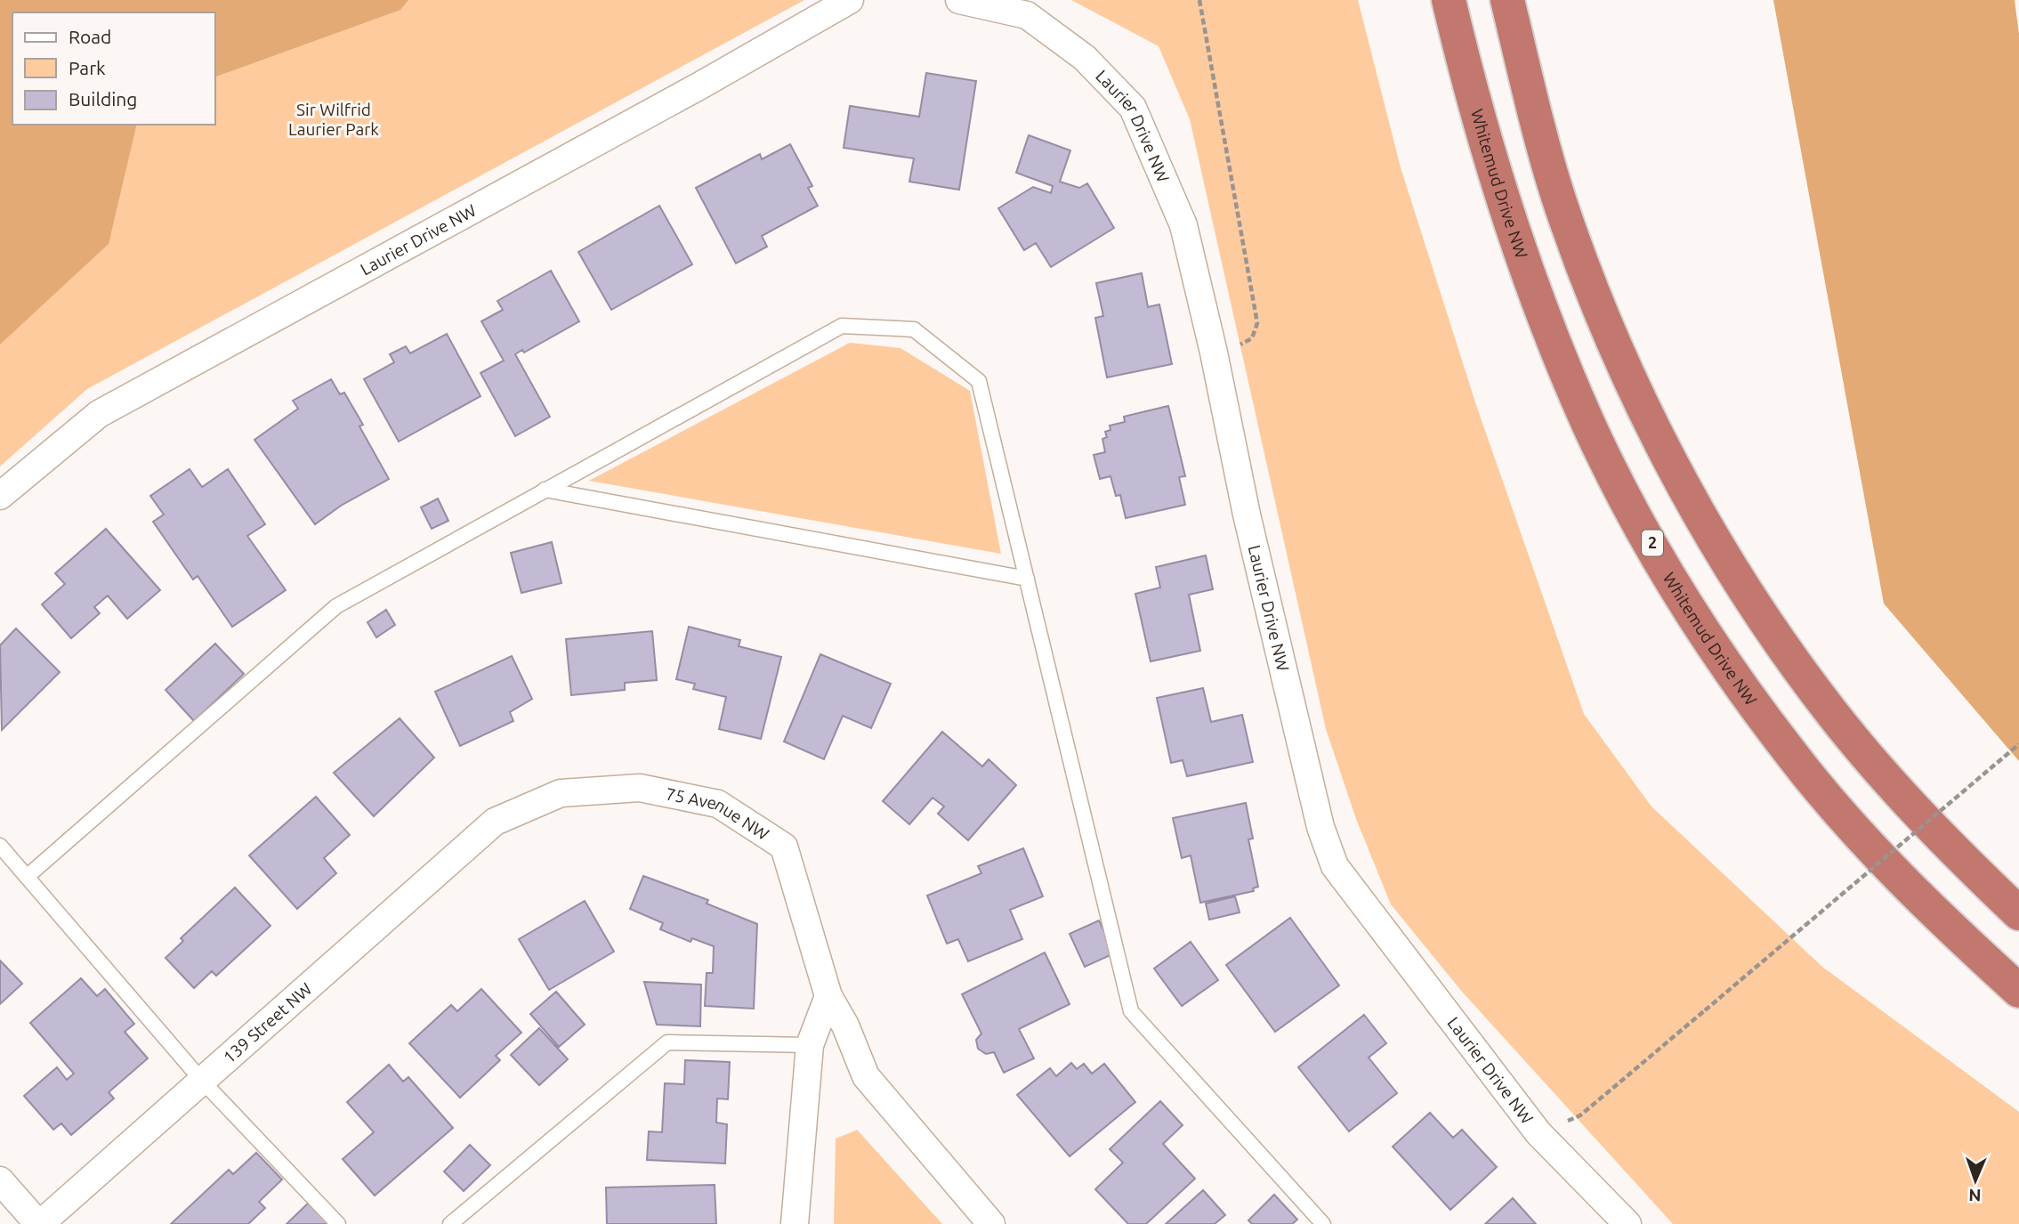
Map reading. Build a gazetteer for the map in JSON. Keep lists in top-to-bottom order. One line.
{"streets":{"highway":["Whitemud Drive NW","2"],"street":["Laurier Drive NW","75 Avenue NW","139 Street NW"]},"crossings":[["75 Avenue NW","139 Street NW"]],"parks":["Sir Wilfrid Laurier Park"],"legend":["Road","Park","Building"],"north":"bottom"}
